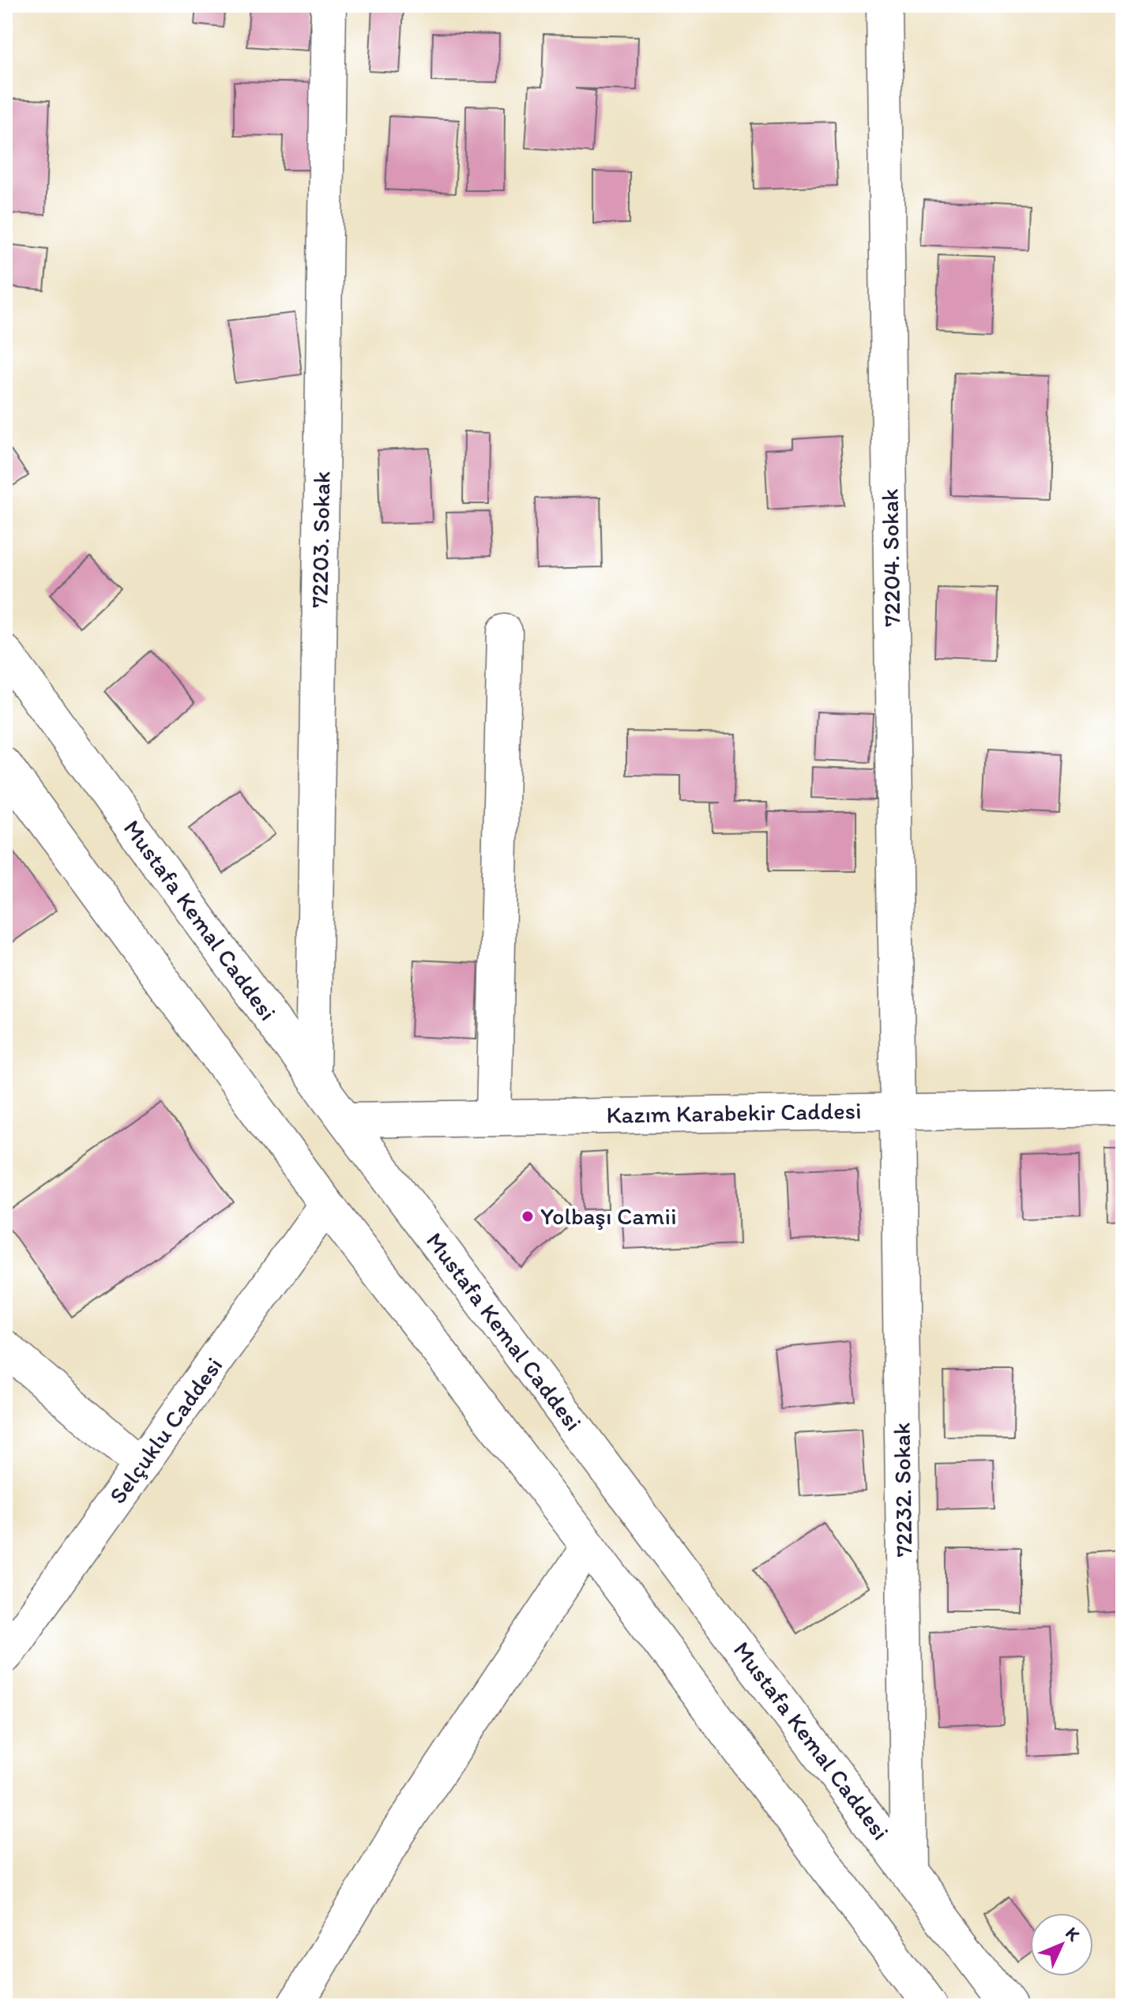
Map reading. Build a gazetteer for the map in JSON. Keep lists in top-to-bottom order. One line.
{"streets":{"street":["72203. Sokak","72204. Sokak","Mustafa Kemal Caddesi","Kazım Karabekir Caddesi","Selçuklu Caddesi","72232. Sokak"]},"crossings":[["72203. Sokak","Mustafa Kemal Caddesi"],["72204. Sokak","Kazım Karabekir Caddesi"],["72204. Sokak","72232. Sokak"],["Mustafa Kemal Caddesi","Kazım Karabekir Caddesi"],["Mustafa Kemal Caddesi","72232. Sokak"],["Kazım Karabekir Caddesi","72232. Sokak"]],"places":["Yolbaşı Camii"],"north":"top right"}
